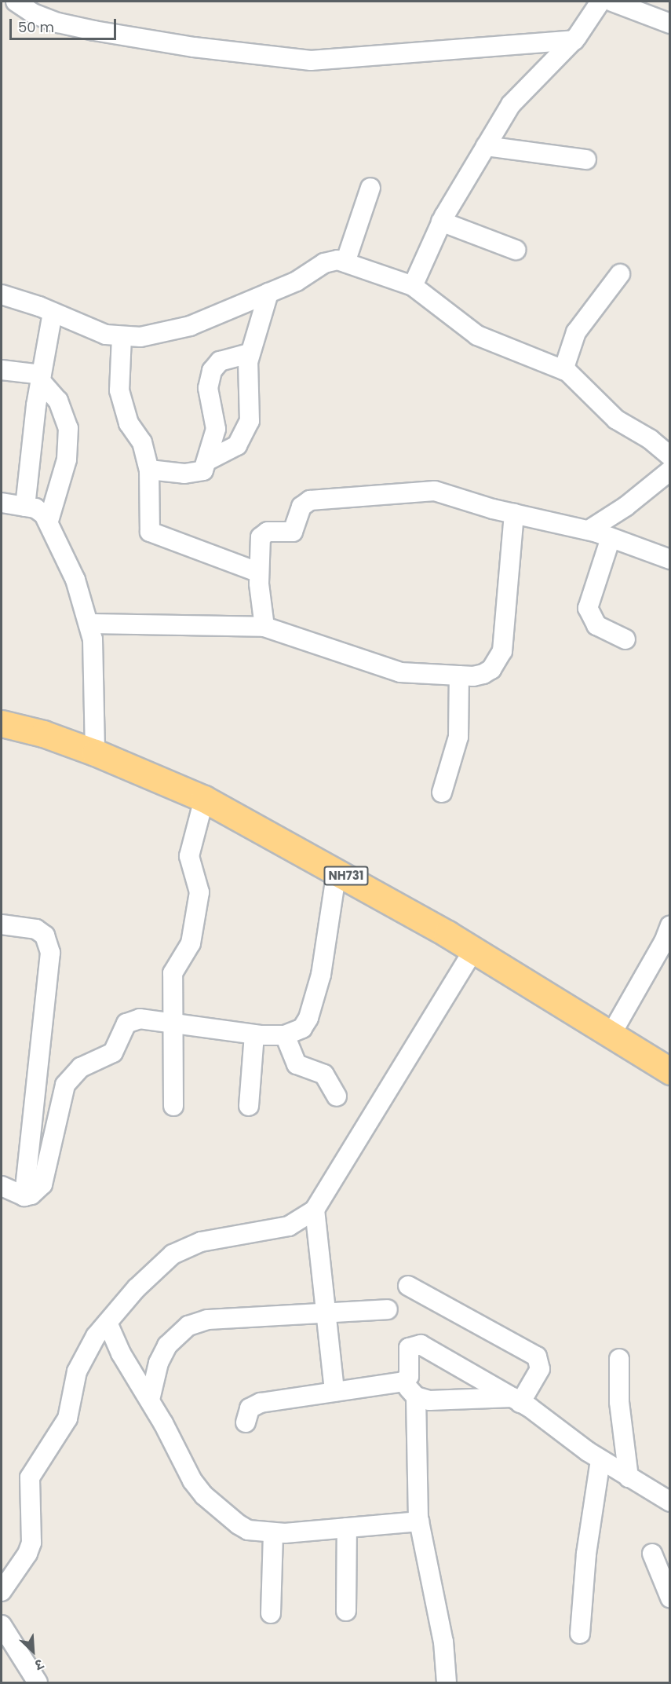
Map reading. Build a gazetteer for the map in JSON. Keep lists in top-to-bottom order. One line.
{"streets":{"highway":["NH731"]},"scale_bar":"50 m","north":"bottom right"}
